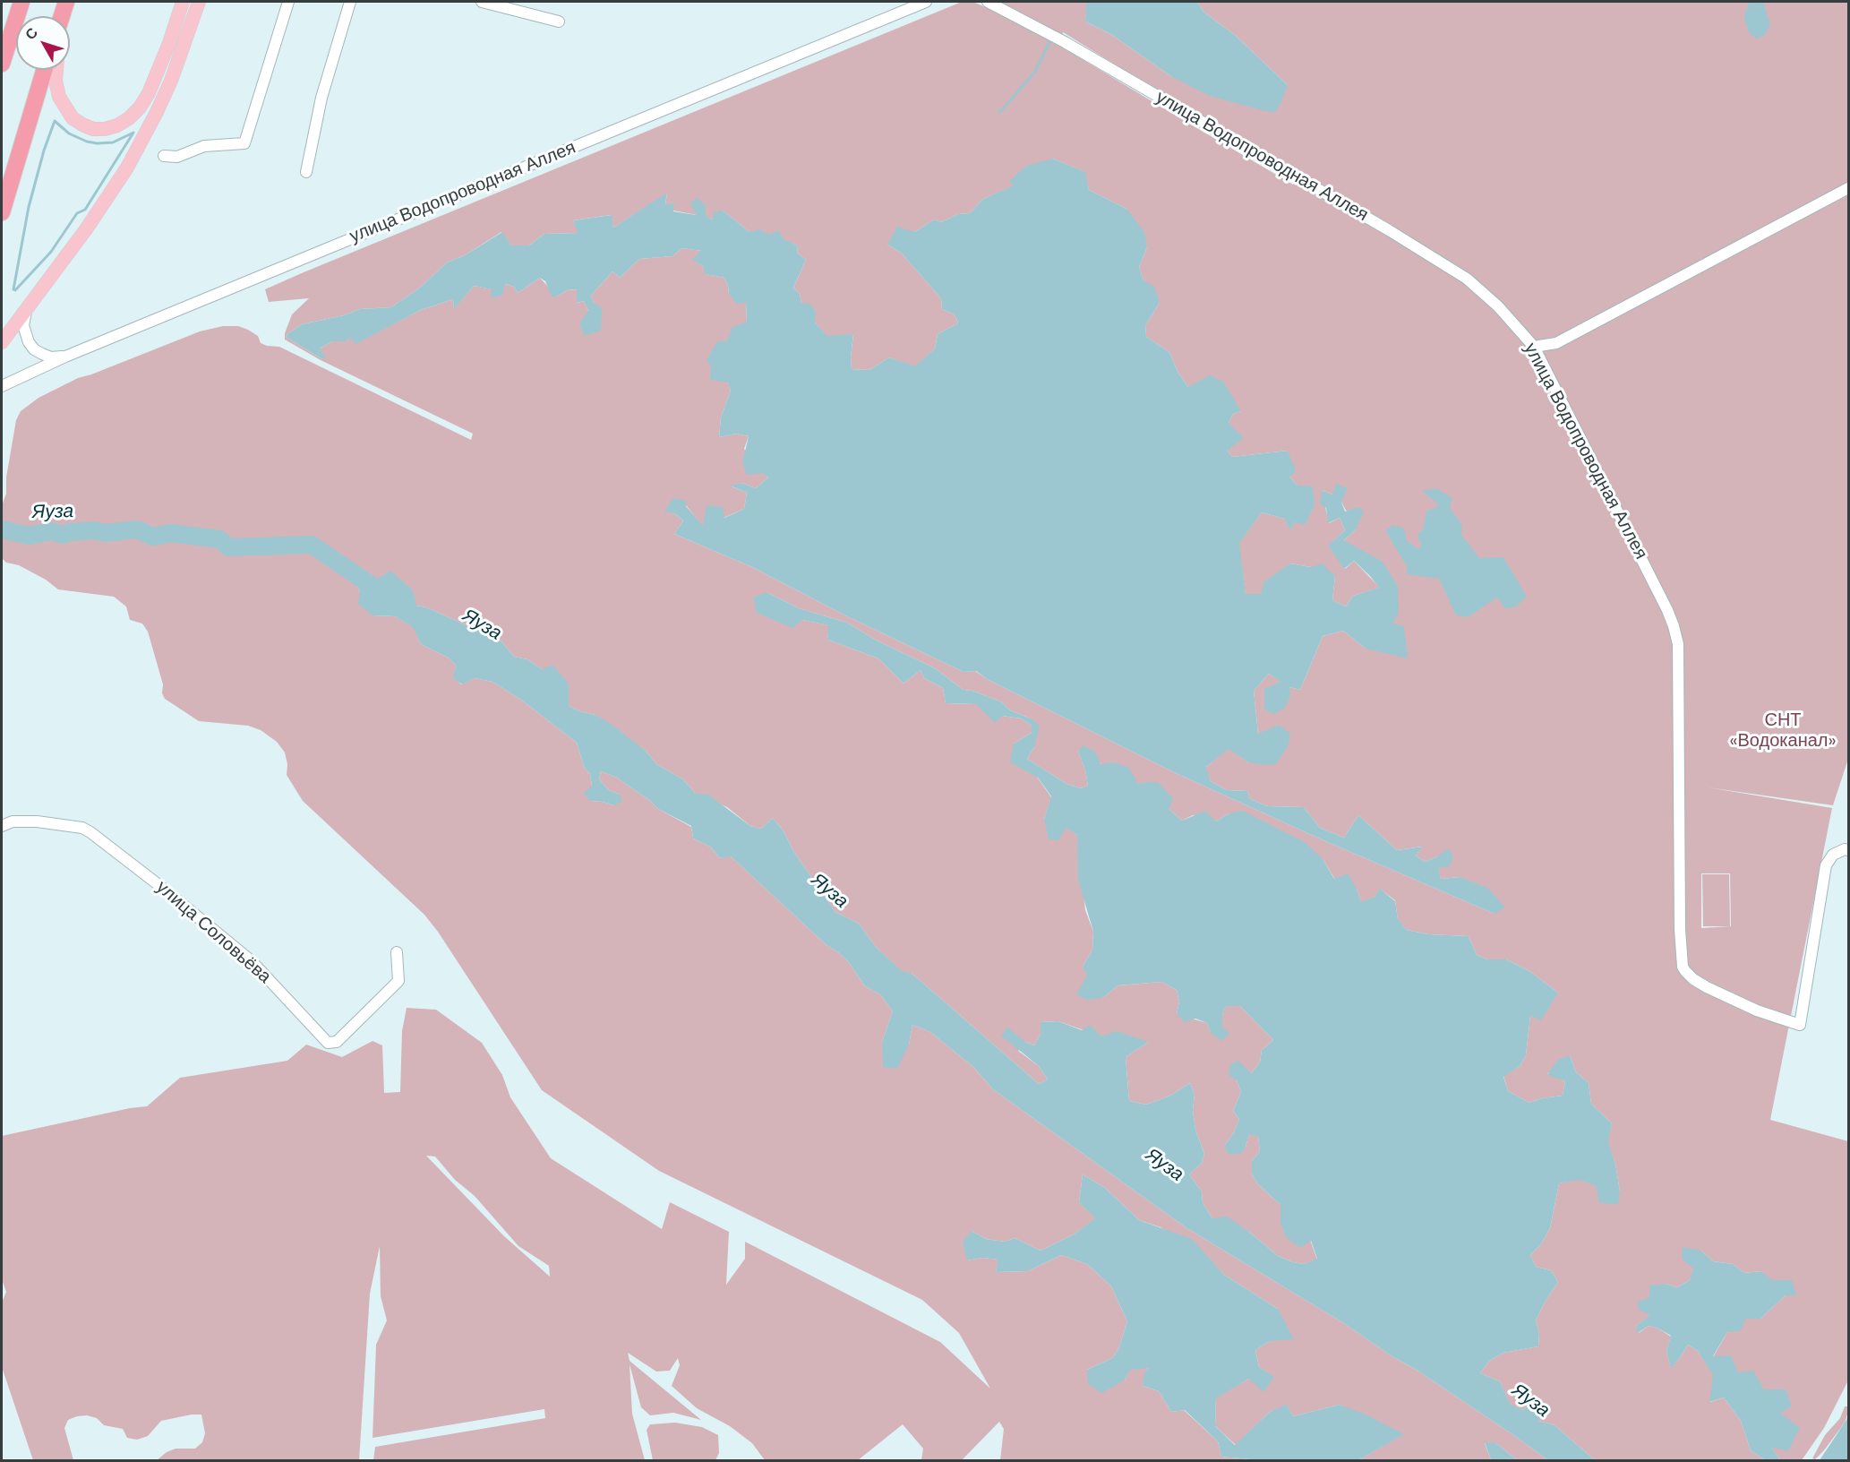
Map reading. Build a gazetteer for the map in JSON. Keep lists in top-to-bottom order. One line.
{"streets":{"street":["улица Водопроводная Аллея","улица Соловьёва"]},"water":["Яуза"],"parks":["СНТ «Водоканал»"],"north":"top left"}
